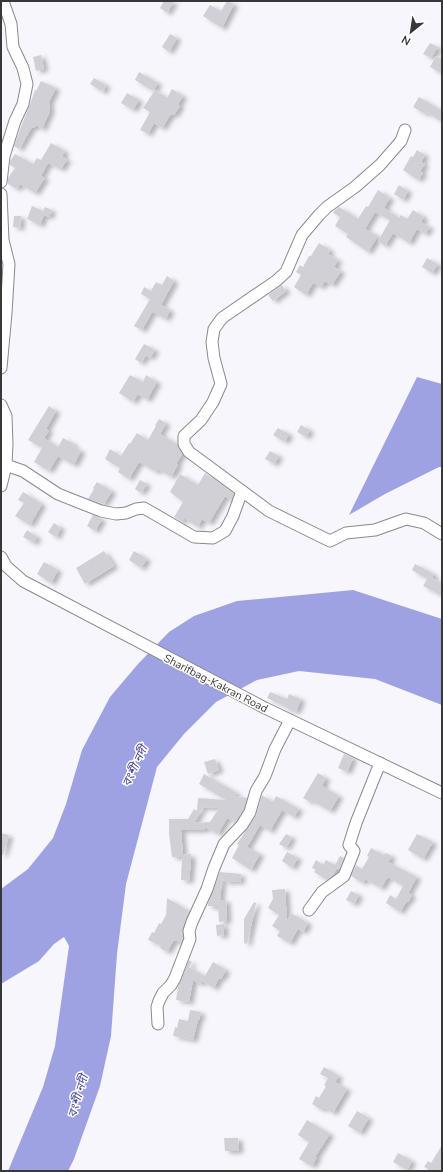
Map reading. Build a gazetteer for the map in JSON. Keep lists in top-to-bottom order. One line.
{"streets":{"street":["Sharifbag-Kakran Road"]},"water":["বংশী নদী"],"north":"bottom left"}
